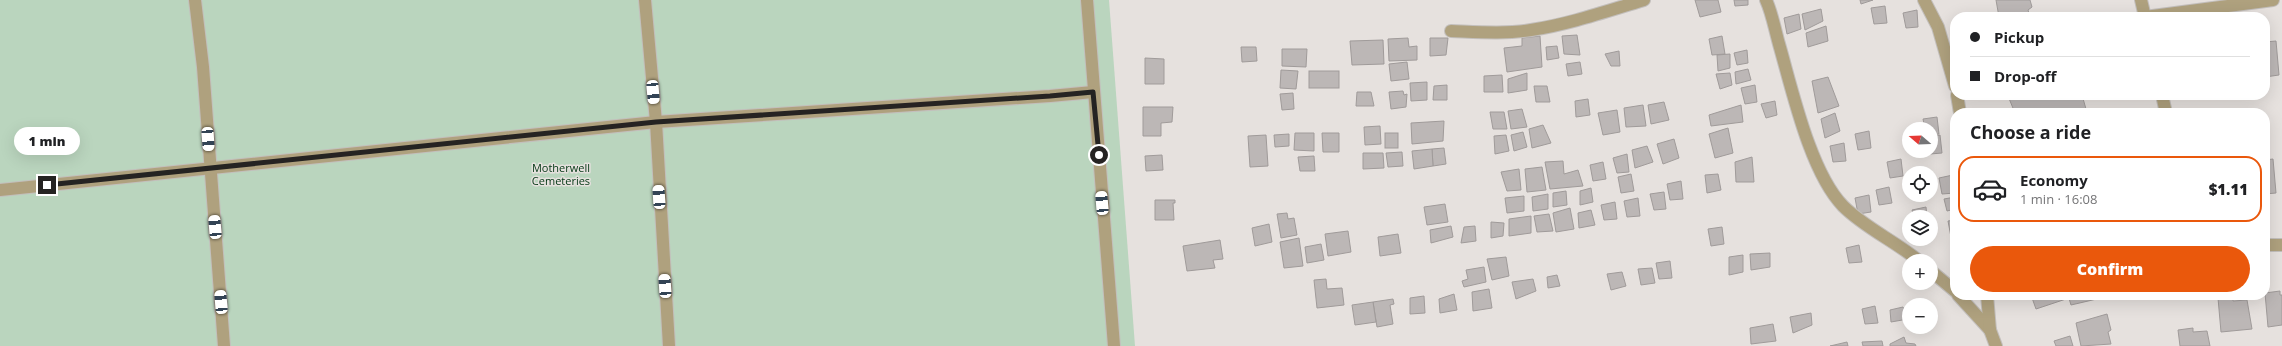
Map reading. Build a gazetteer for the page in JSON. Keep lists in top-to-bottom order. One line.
{"parks":["Motherwell Cemeteries"],"north":"left","page":{"banner":["Pickup","Drop-off"],"heading":"Choose a ride","map_buttons":["+","−"],"bubble":"1 min","list":[{"name":"Economy","note":"1 min · 16:08","value":"$1.11"}],"buttons":"Confirm"}}
